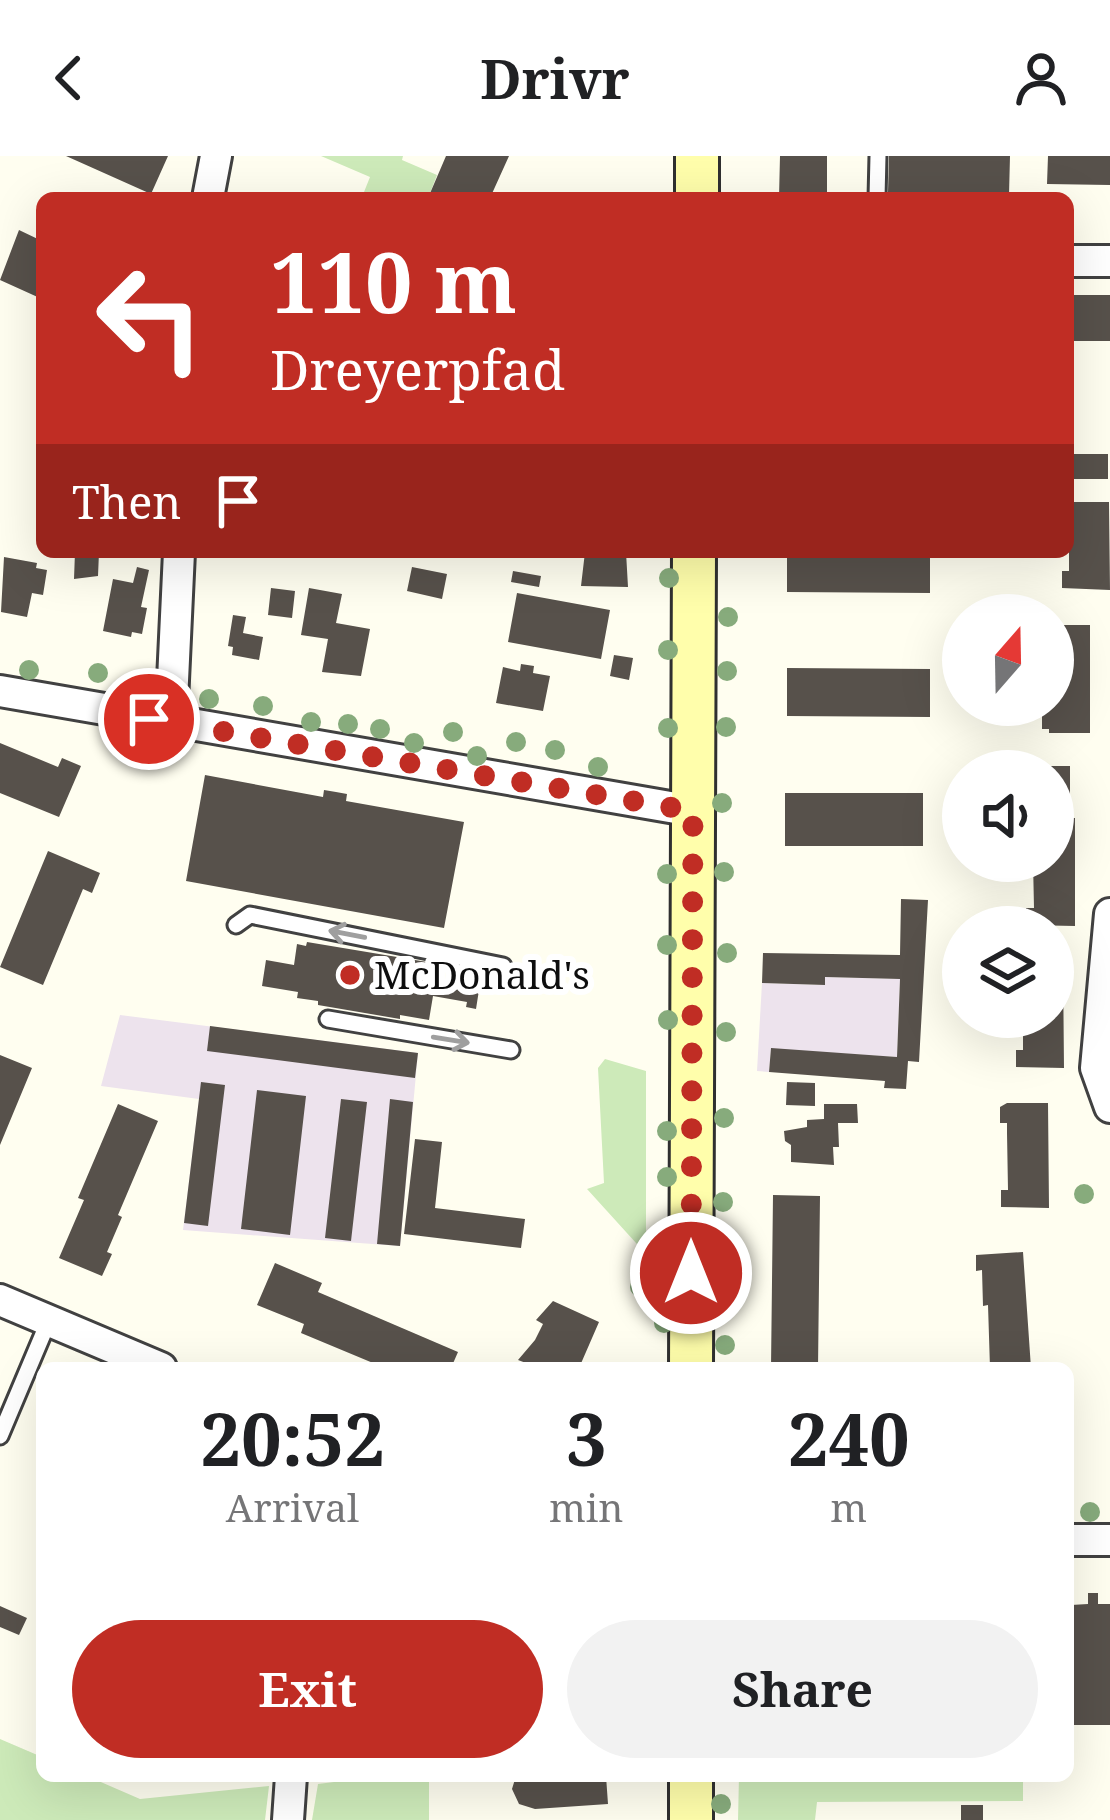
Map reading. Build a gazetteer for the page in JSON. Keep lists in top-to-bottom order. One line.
{"places":["McDonald's"],"north":"top","page":{"header":"Drivr","turn":["110 m","Dreyerpfad"],"then":"Then","eta":["20:52","Arrival","3","min","240","m"],"buttons":["Exit","Share"]}}
